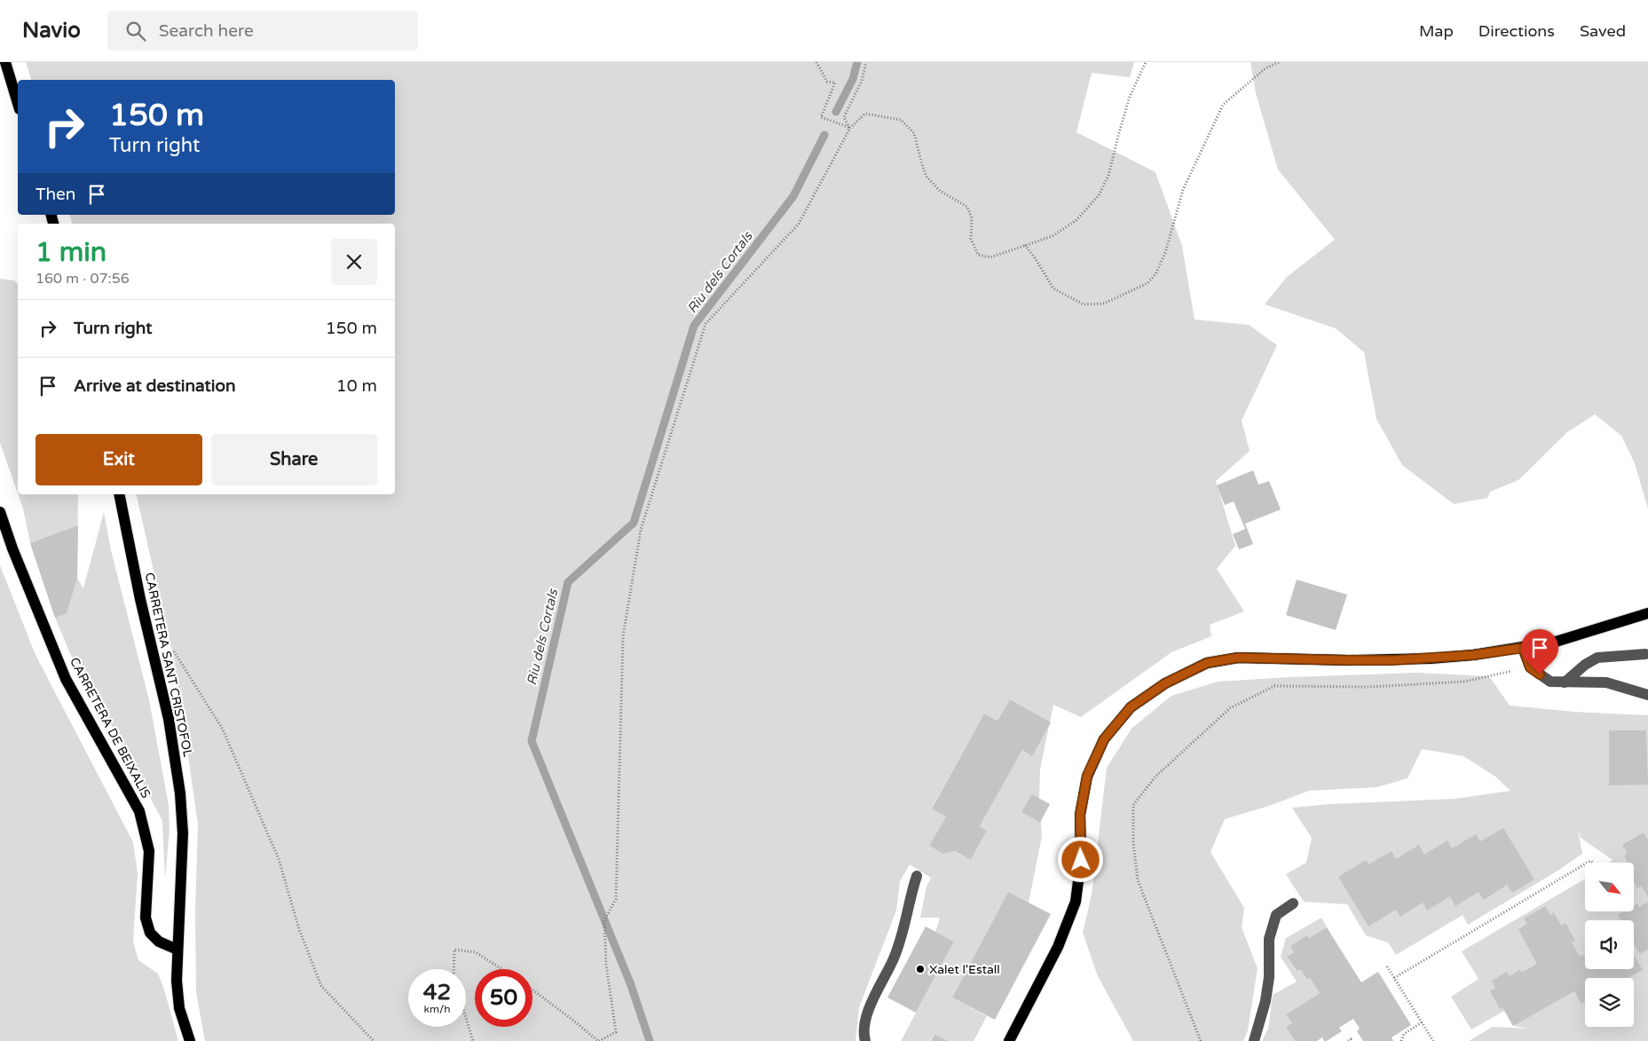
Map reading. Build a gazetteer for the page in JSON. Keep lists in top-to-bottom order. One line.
{"streets":{"main road":["CARRETERA SANT CRISTOFOL","CARRETERA DE BEIXALIS"]},"crossings":[["CARRETERA SANT CRISTOFOL","CARRETERA DE BEIXALIS"]],"water":["Riu dels Cortals"],"places":["Xalet l'Estall"],"north":"bottom right","page":{"header":"Navio","search":"Search here","nav":["Map","Directions","Saved"],"turn":["150 m","Turn right"],"then":"Then","heading":["1 min","160 m · 07:56"],"list":[{"name":"Turn right","value":"150 m"},{"name":"Arrive at destination","value":"10 m"}],"buttons":["Exit","Share"],"speed":"42 km/h","limit":"50"}}
